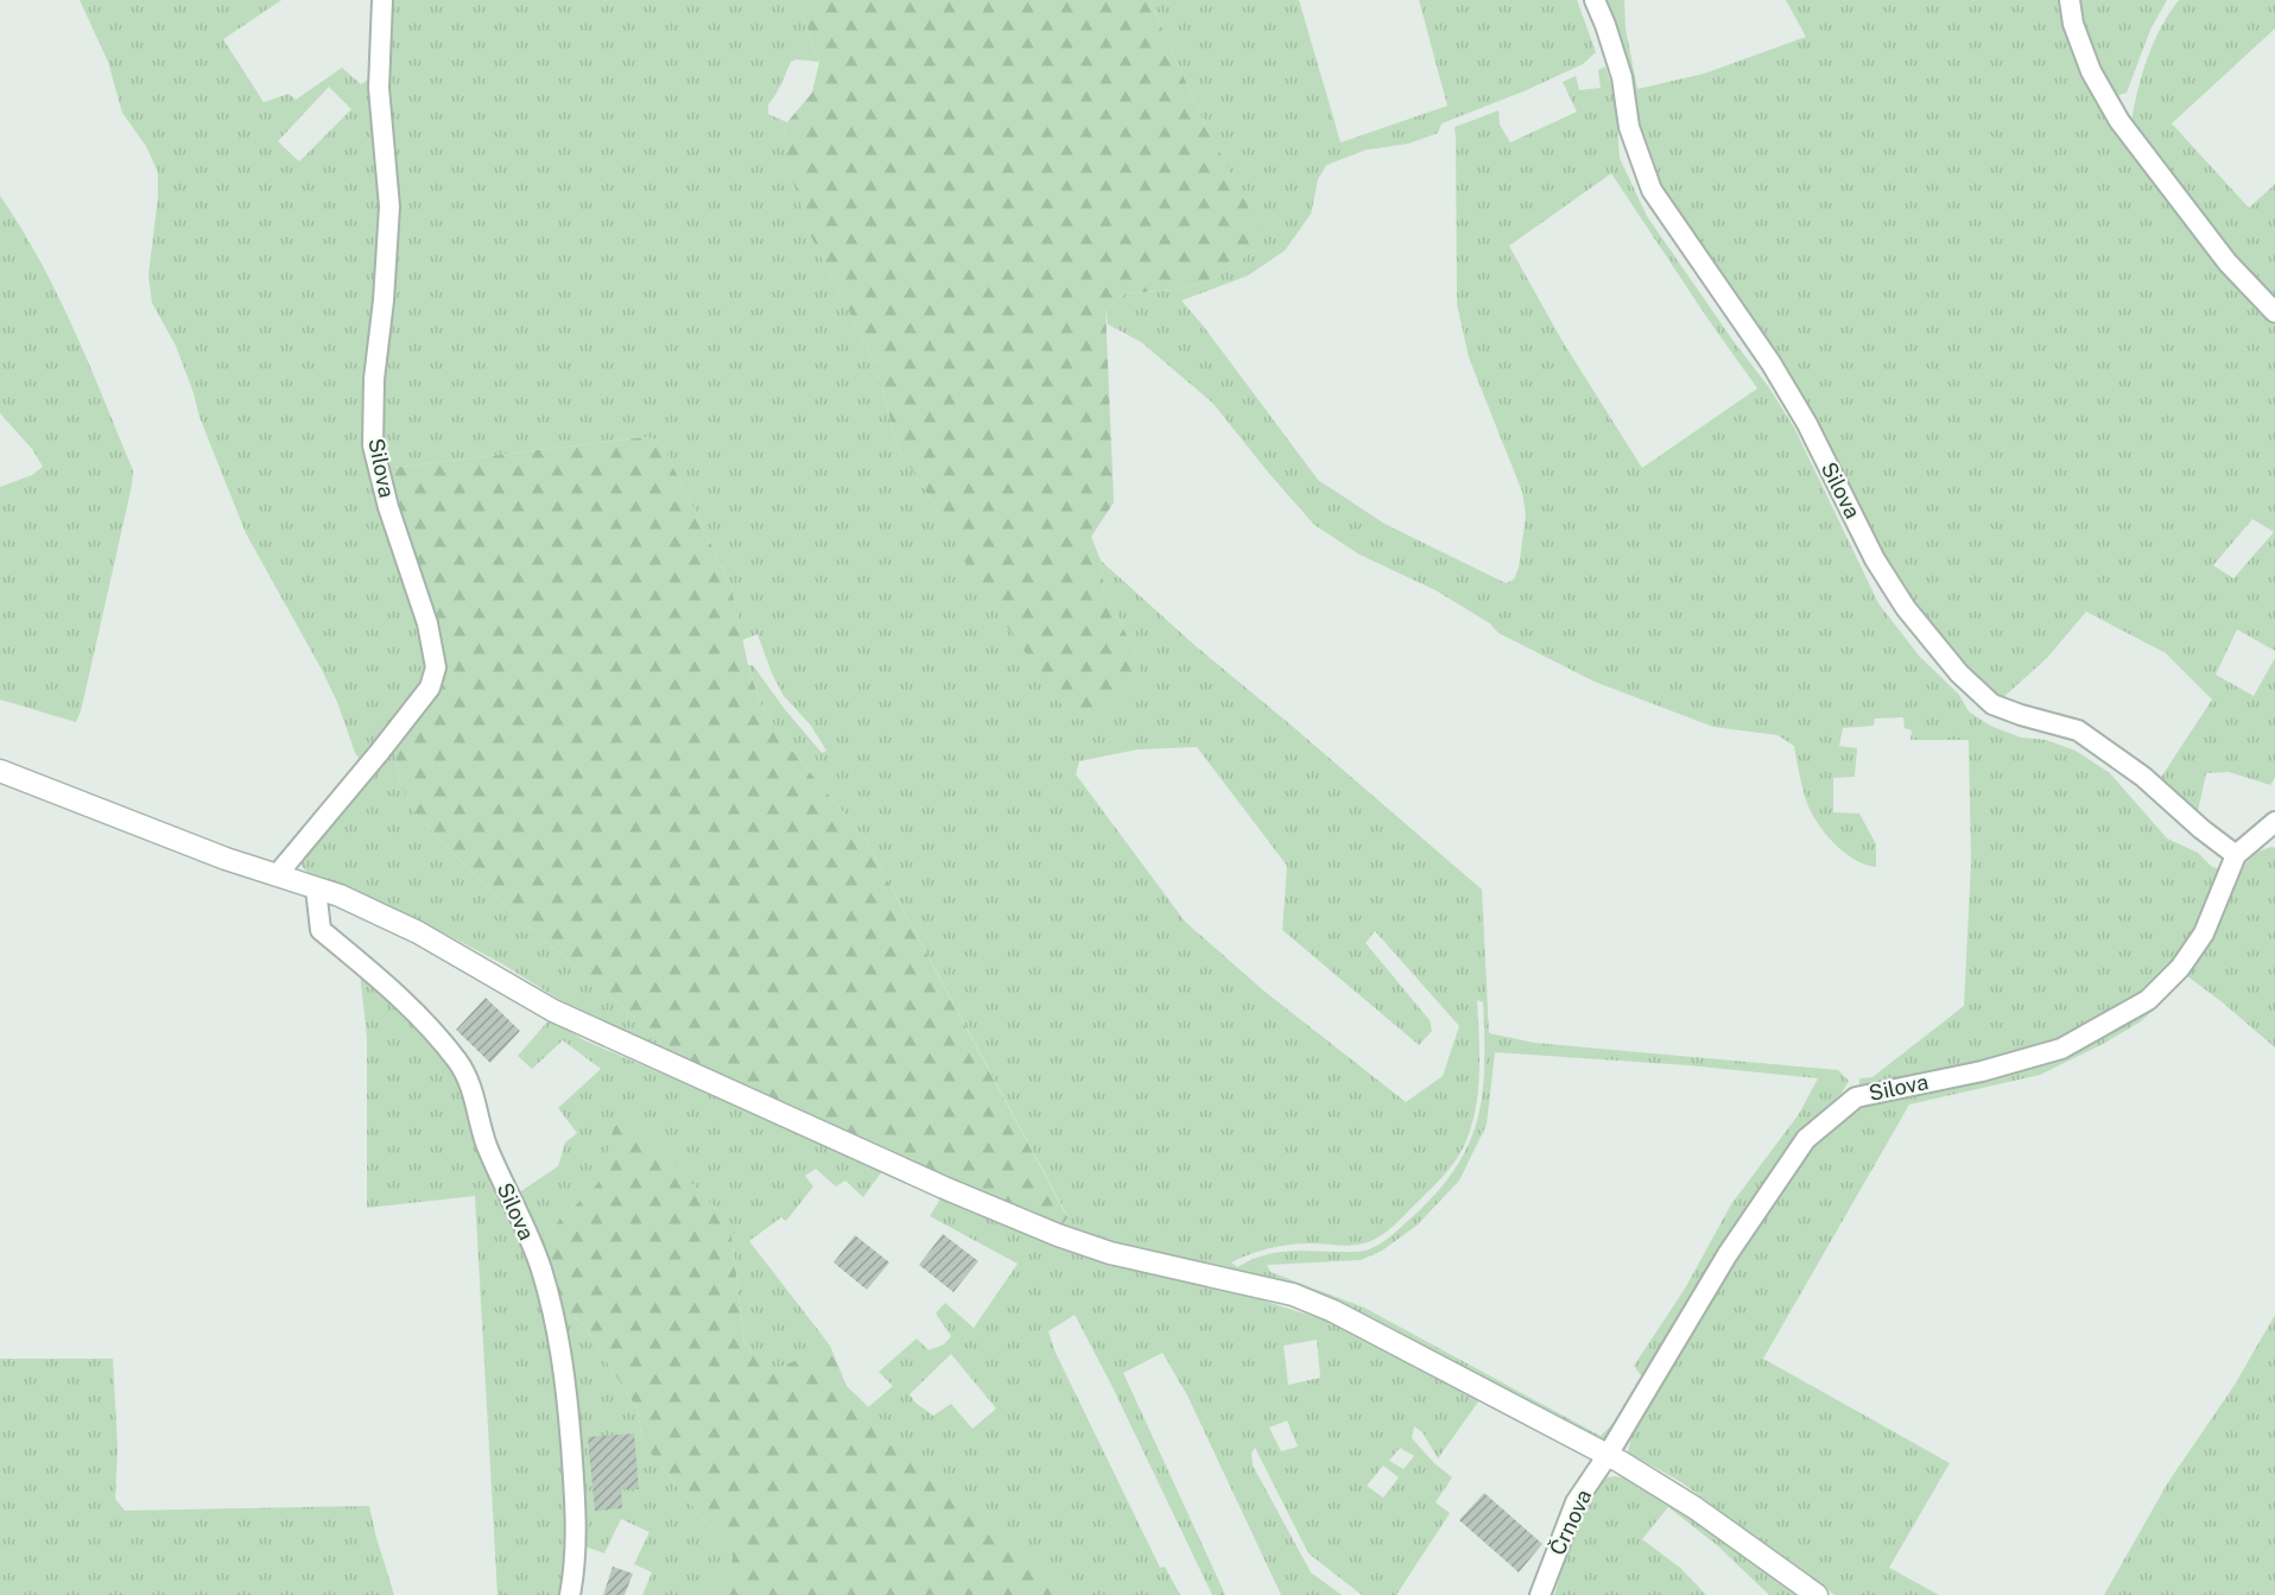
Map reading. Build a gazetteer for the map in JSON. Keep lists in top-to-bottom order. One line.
{"streets":{"street":["Silova","Črnova"]},"crossings":[["Silova","Črnova"]]}
